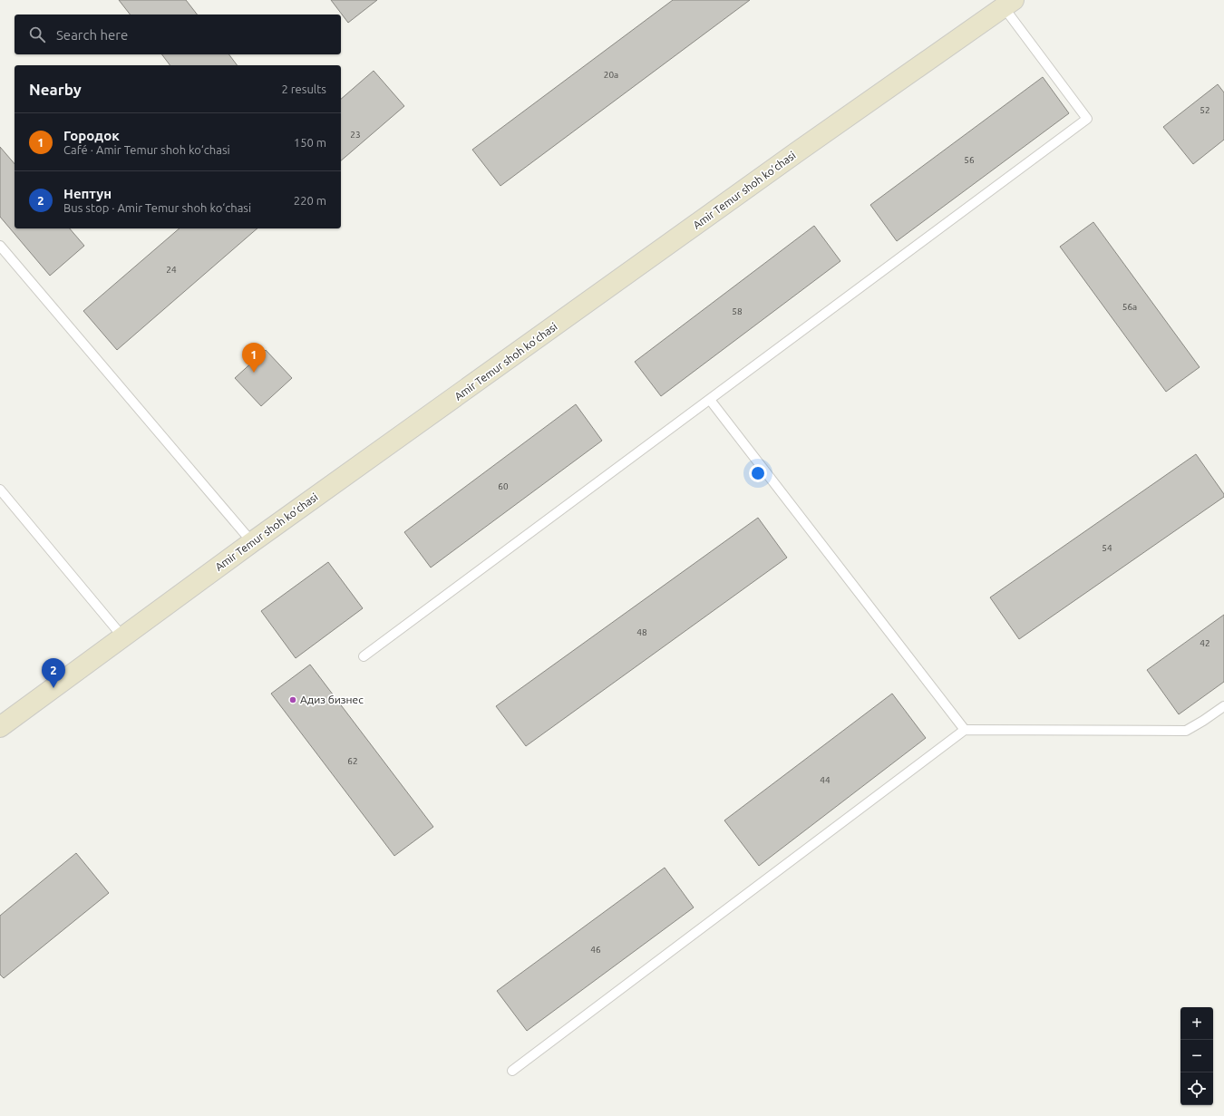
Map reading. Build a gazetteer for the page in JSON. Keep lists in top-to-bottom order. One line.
{"streets":{"main road":["Amir Temur shoh ko‘chasi"]},"places":["Адиз бизнес"],"house_numbers":["20a","52","23","56","24","56a","58","60","54","48","42","62","44","46"],"page":{"search":"Search here","heading":["Nearby","2 results"],"list":[{"mark":"1","name":"Городок","note":"Café · Amir Temur shoh ko‘chasi","value":"150 m"},{"mark":"2","name":"Нептун","note":"Bus stop · Amir Temur shoh ko‘chasi","value":"220 m"}],"pins":["1","2"],"map_buttons":["+","−"]}}
